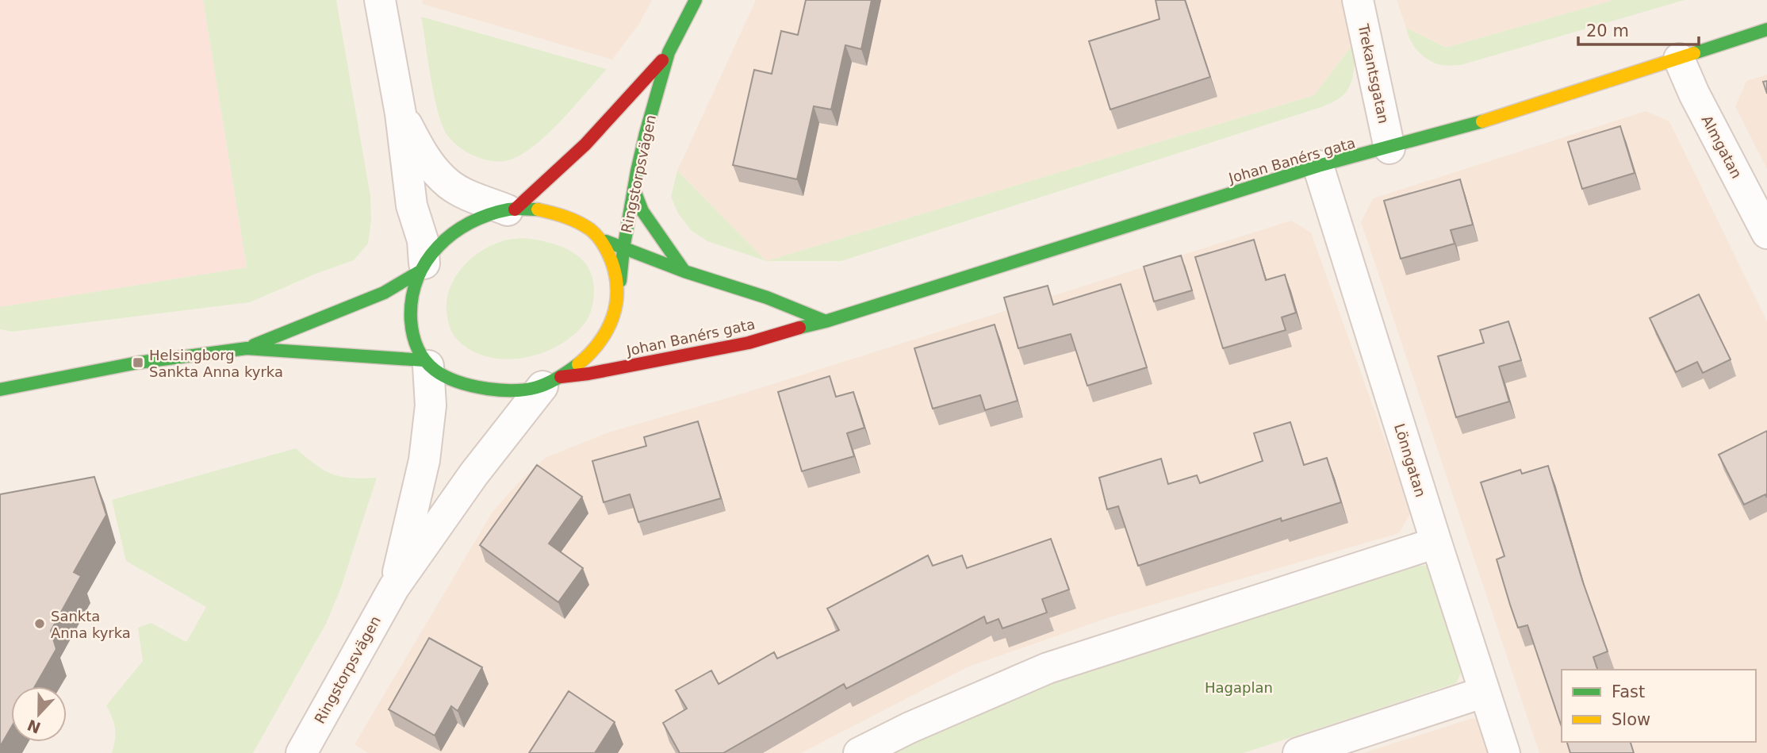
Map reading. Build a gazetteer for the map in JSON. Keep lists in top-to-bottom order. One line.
{"streets":{"street":["Trekantsgatan","Almgatan","Johan Banérs gata","Ringstorpsvägen","Lönngatan"]},"crossings":[["Trekantsgatan","Johan Banérs gata"],["Almgatan","Johan Banérs gata"],["Johan Banérs gata","Ringstorpsvägen"],["Johan Banérs gata","Lönngatan"]],"parks":["Hagaplan"],"places":{"transit":["Helsingborg Sankta Anna kyrka"],"other":["Sankta Anna kyrka"]},"legend":["Fast","Slow"],"scale_bar":"20 m","north":"bottom"}
